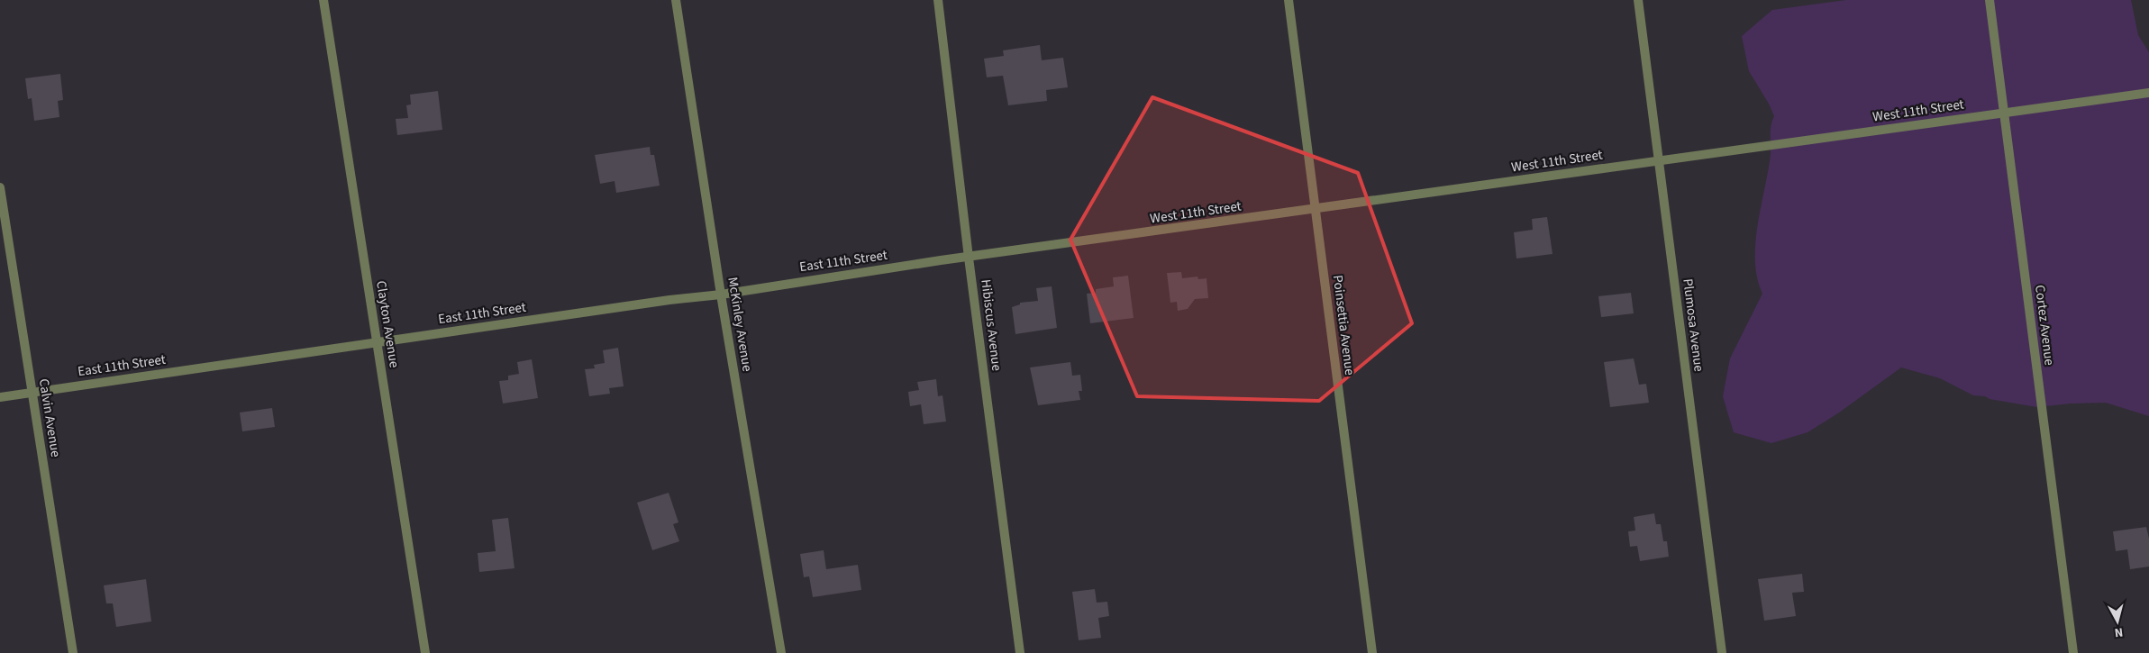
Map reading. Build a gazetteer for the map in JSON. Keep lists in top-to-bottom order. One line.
{"streets":{"street":["West 11th Street","East 11th Street","Clayton Avenue","McKinley Avenue","Hibiscus Avenue","Poinsettia Avenue","Plumosa Avenue","Cortez Avenue","Calvin Avenue"]},"crossings":[["West 11th Street","East 11th Street"],["West 11th Street","Hibiscus Avenue"],["West 11th Street","Poinsettia Avenue"],["West 11th Street","Plumosa Avenue"],["West 11th Street","Cortez Avenue"],["East 11th Street","Clayton Avenue"],["East 11th Street","McKinley Avenue"],["East 11th Street","Hibiscus Avenue"],["East 11th Street","Calvin Avenue"]],"north":"bottom"}
